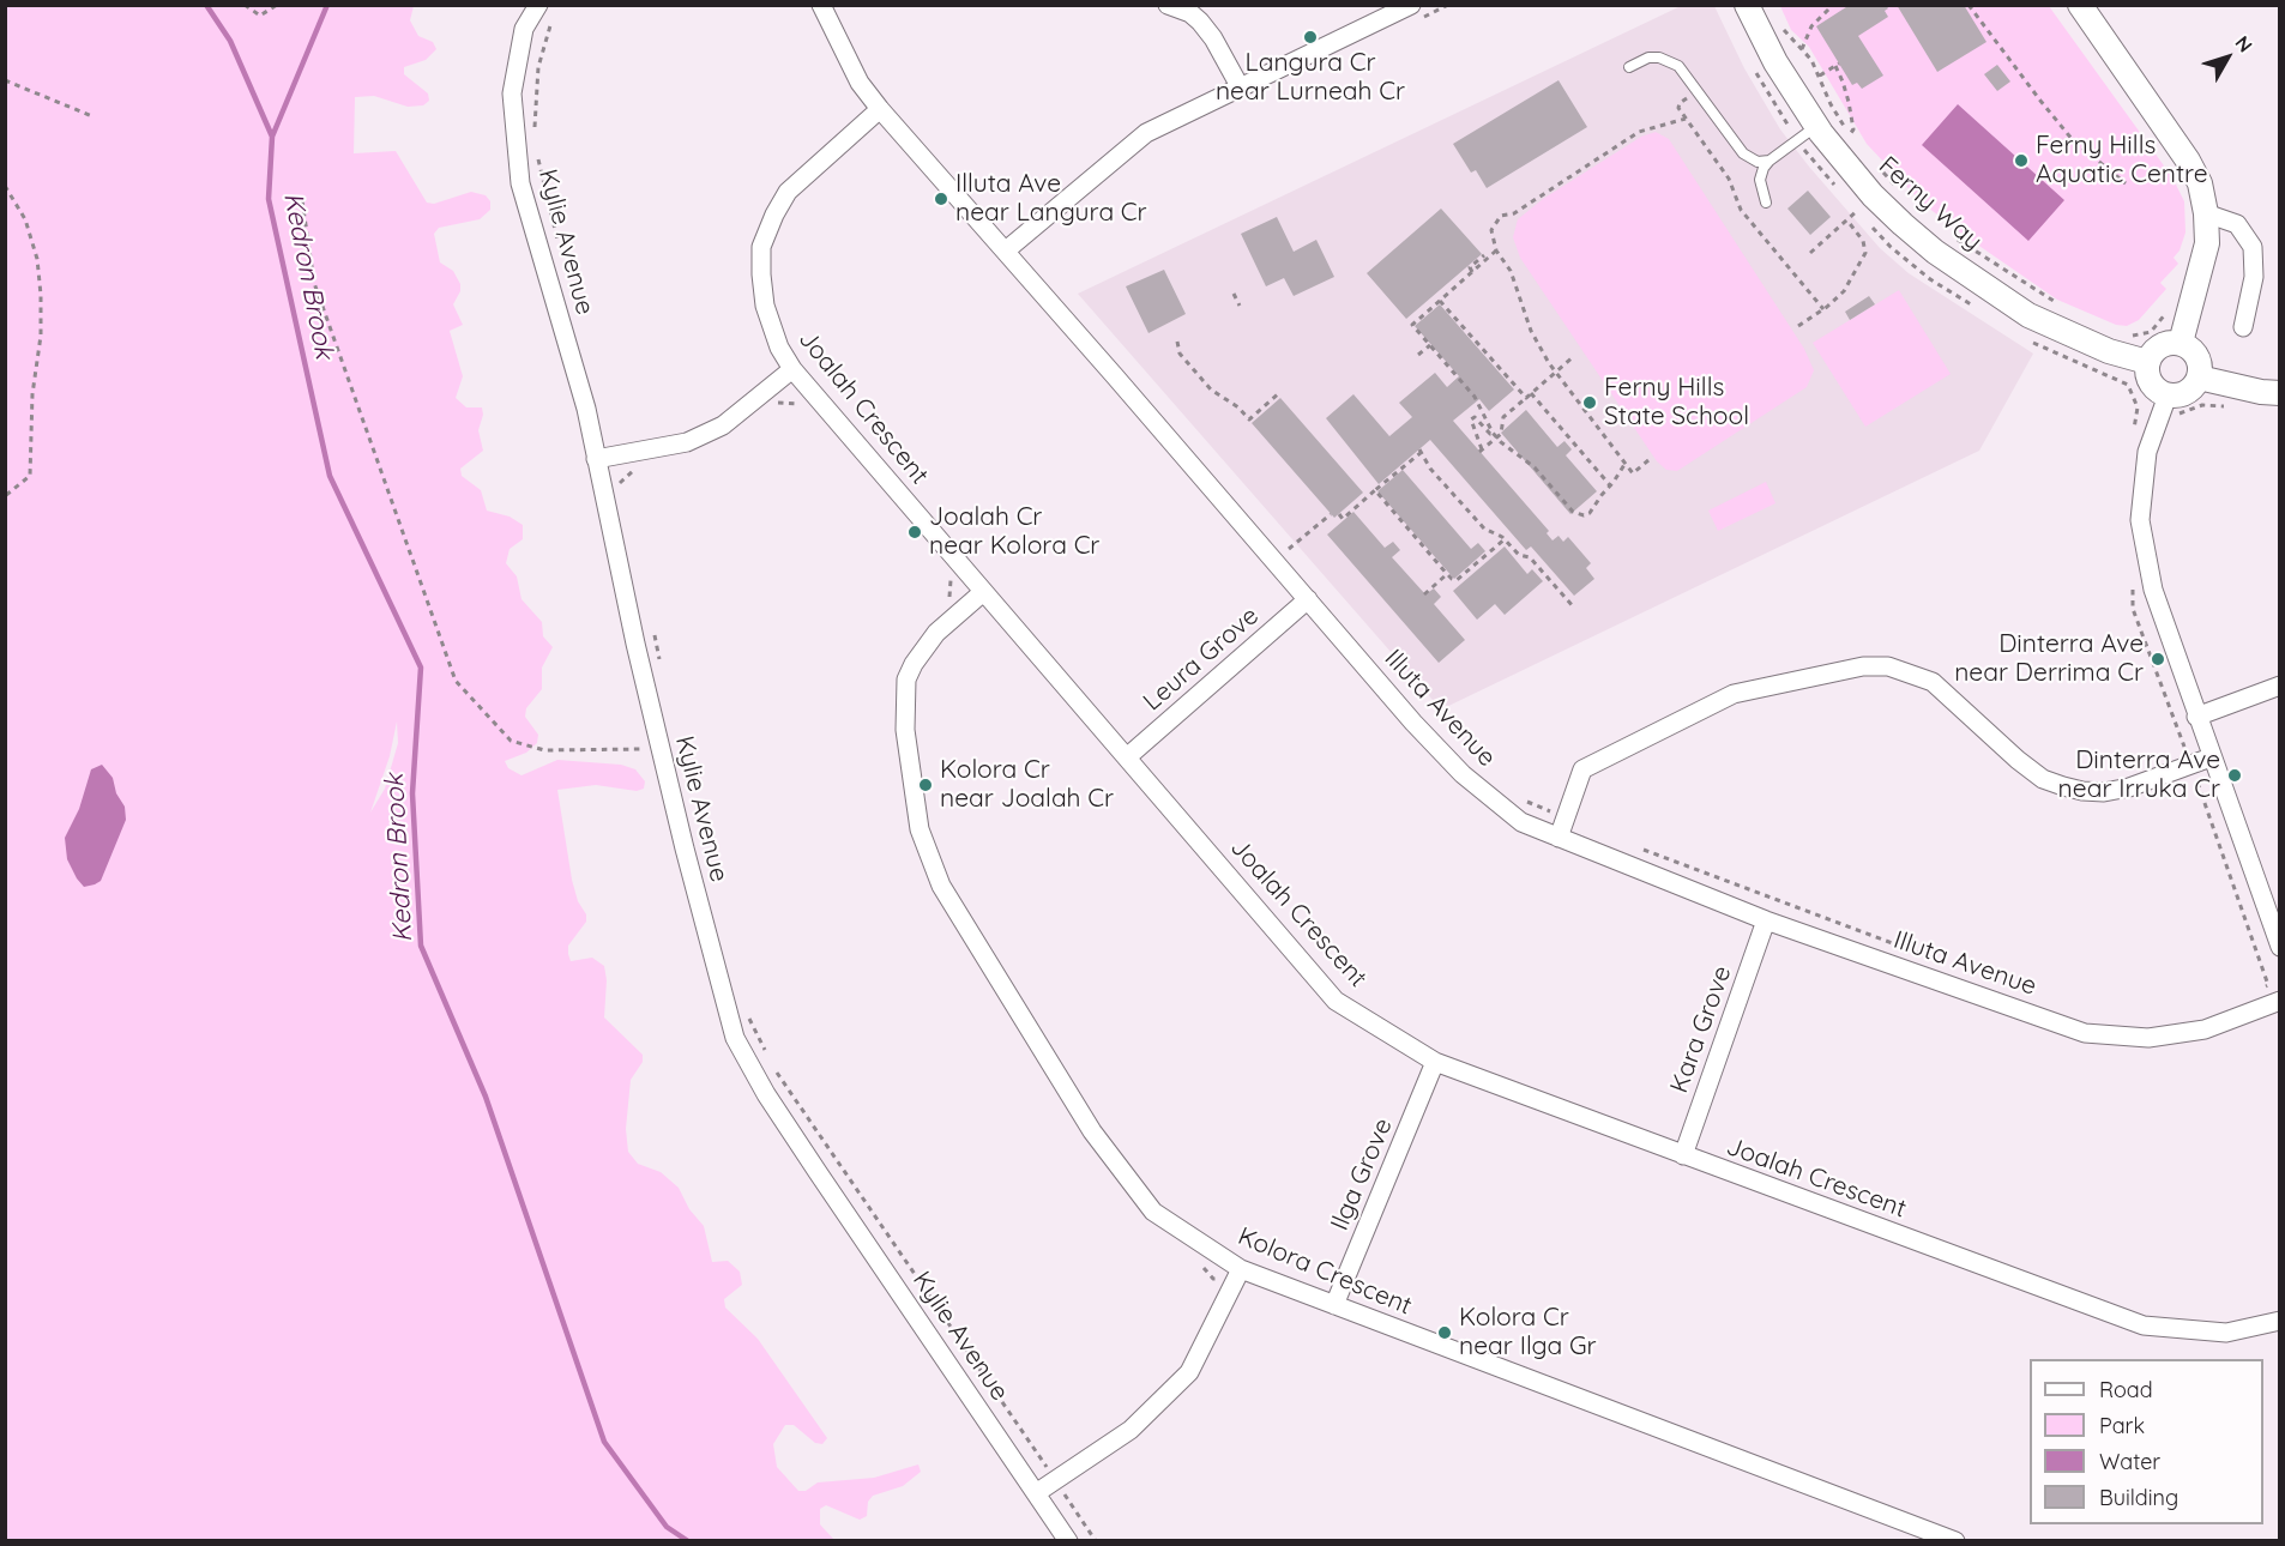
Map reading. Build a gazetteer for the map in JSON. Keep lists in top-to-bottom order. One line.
{"streets":{"street":["Ferny Way","Kylie Avenue","Joalah Crescent","Leura Grove","Illuta Avenue","Kara Grove","Ilga Grove","Kolora Crescent"]},"crossings":[["Joalah Crescent","Leura Grove"],["Joalah Crescent","Illuta Avenue"],["Joalah Crescent","Kara Grove"],["Joalah Crescent","Ilga Grove"],["Joalah Crescent","Kolora Crescent"],["Leura Grove","Illuta Avenue"],["Illuta Avenue","Kara Grove"],["Ilga Grove","Kolora Crescent"]],"water":["Kedron Brook"],"places":["Langura Cr near Lurneah Cr","Ferny Hills Aquatic Centre","Illuta Ave near Langura Cr","Ferny Hills State School","Joalah Cr near Kolora Cr","Dinterra Ave near Derrima Cr","Dinterra Ave near Irruka Cr","Kolora Cr near Joalah Cr","Kolora Cr near Ilga Gr"],"legend":["Road","Park","Water","Building"],"north":"top right"}
